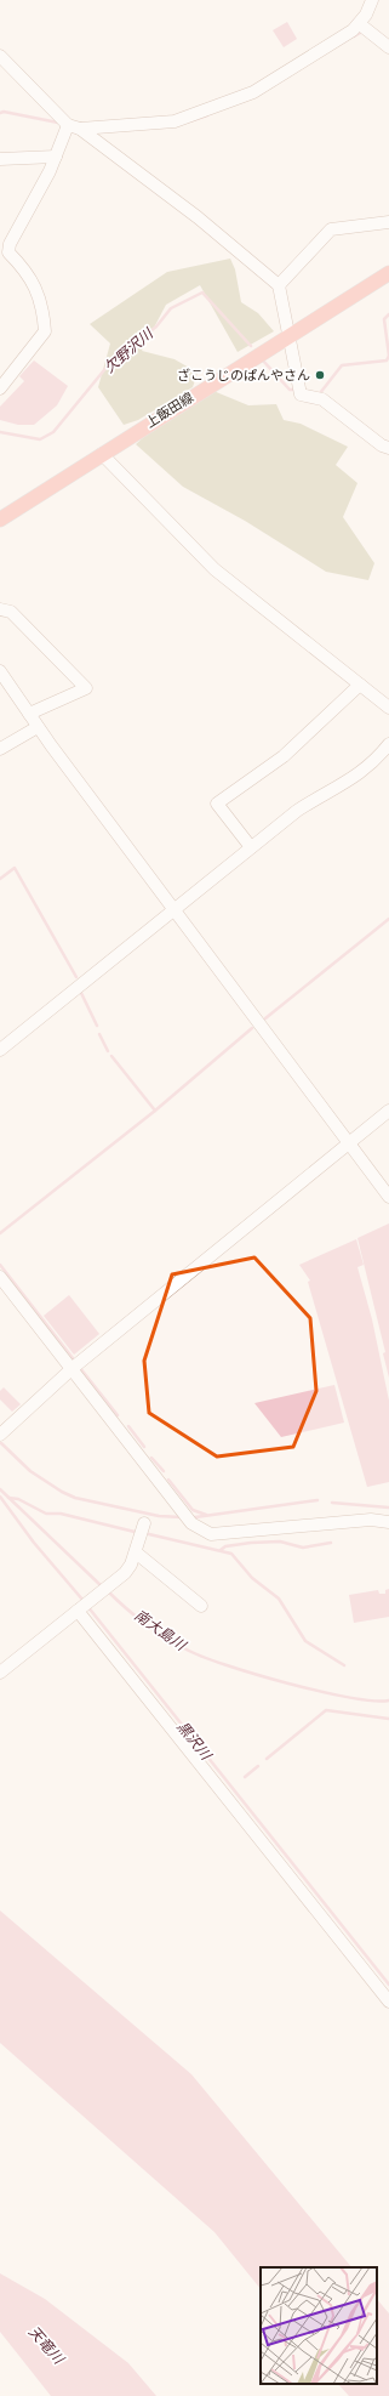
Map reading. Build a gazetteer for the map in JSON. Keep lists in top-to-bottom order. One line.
{"streets":{"main road":["上飯田線"]},"water":["欠野沢川","南大島川","黒沢川","天竜川"],"places":["ざこうじのぱんやさん"]}
